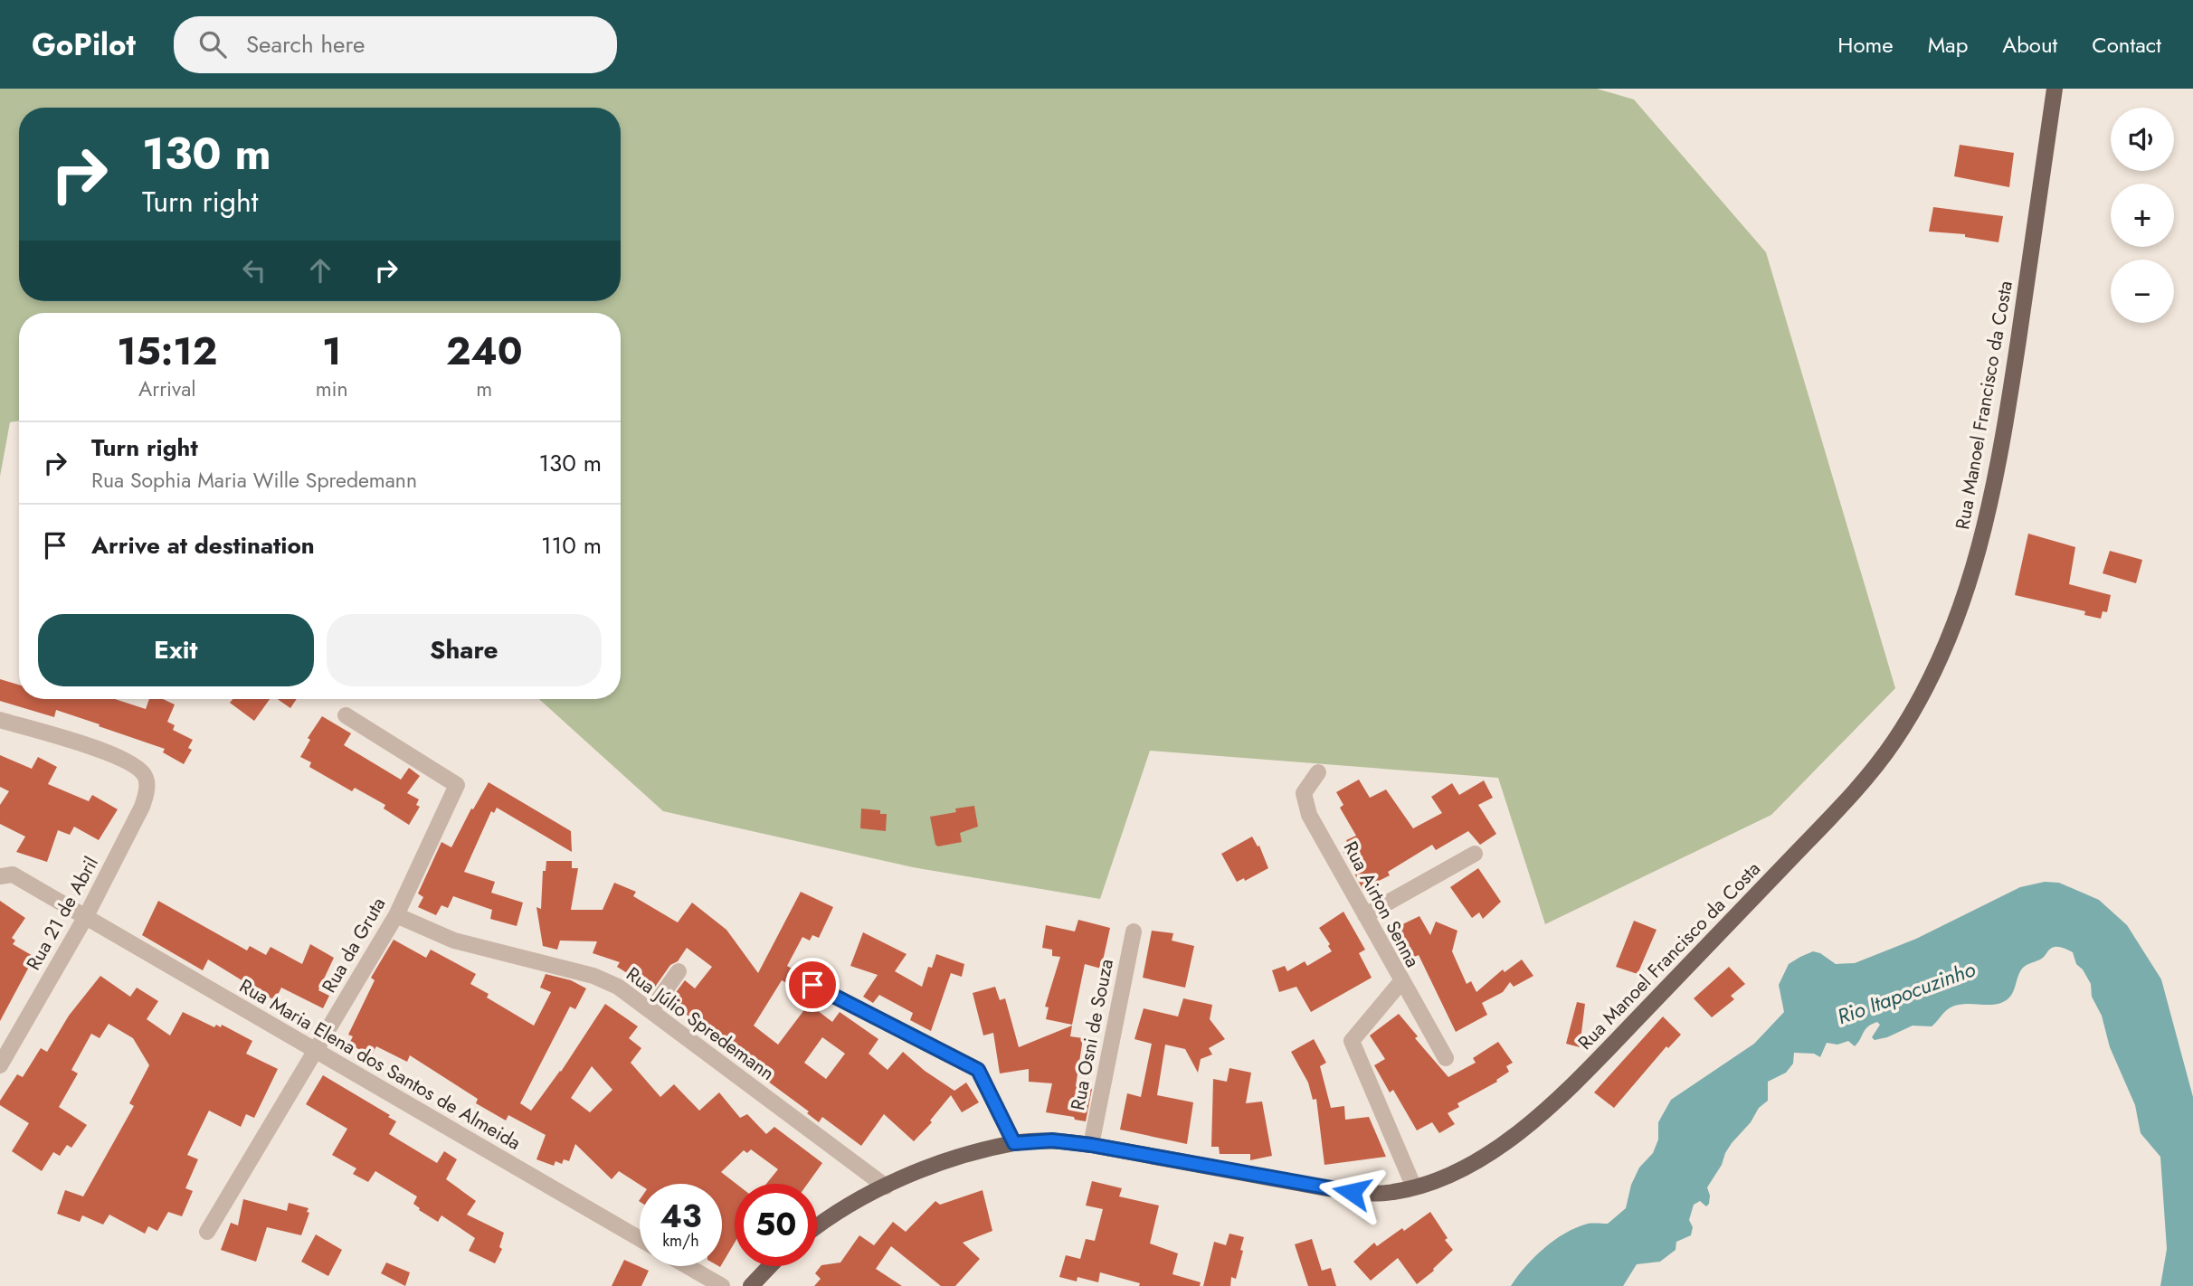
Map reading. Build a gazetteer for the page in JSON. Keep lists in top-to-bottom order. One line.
{"streets":{"main road":["Rua Manoel Francisco da Costa"],"street":["Rua Airton Senna","Rua 21 de Abril","Rua da Gruta","Rua Júlio Spredemann","Rua Osni de Souza","Rua Maria Elena dos Santos de Almeida"]},"crossings":[["Rua Manoel Francisco da Costa","Rua Airton Senna"],["Rua Manoel Francisco da Costa","Rua Júlio Spredemann"],["Rua Manoel Francisco da Costa","Rua Osni de Souza"],["Rua 21 de Abril","Rua Maria Elena dos Santos de Almeida"],["Rua da Gruta","Rua Júlio Spredemann"],["Rua da Gruta","Rua Maria Elena dos Santos de Almeida"]],"water":["Rio Itapocuzinho"],"page":{"header":"GoPilot","search":"Search here","nav":["Home","Map","About","Contact"],"map_buttons":["+","−"],"turn":["130 m","Turn right"],"eta":["15:12","Arrival","1","min","240","m"],"list":[{"name":"Turn right","note":"Rua Sophia Maria Wille Spredemann","value":"130 m"},{"name":"Arrive at destination","value":"110 m"}],"buttons":["Exit","Share"],"speed":"43 km/h","limit":"50"}}
